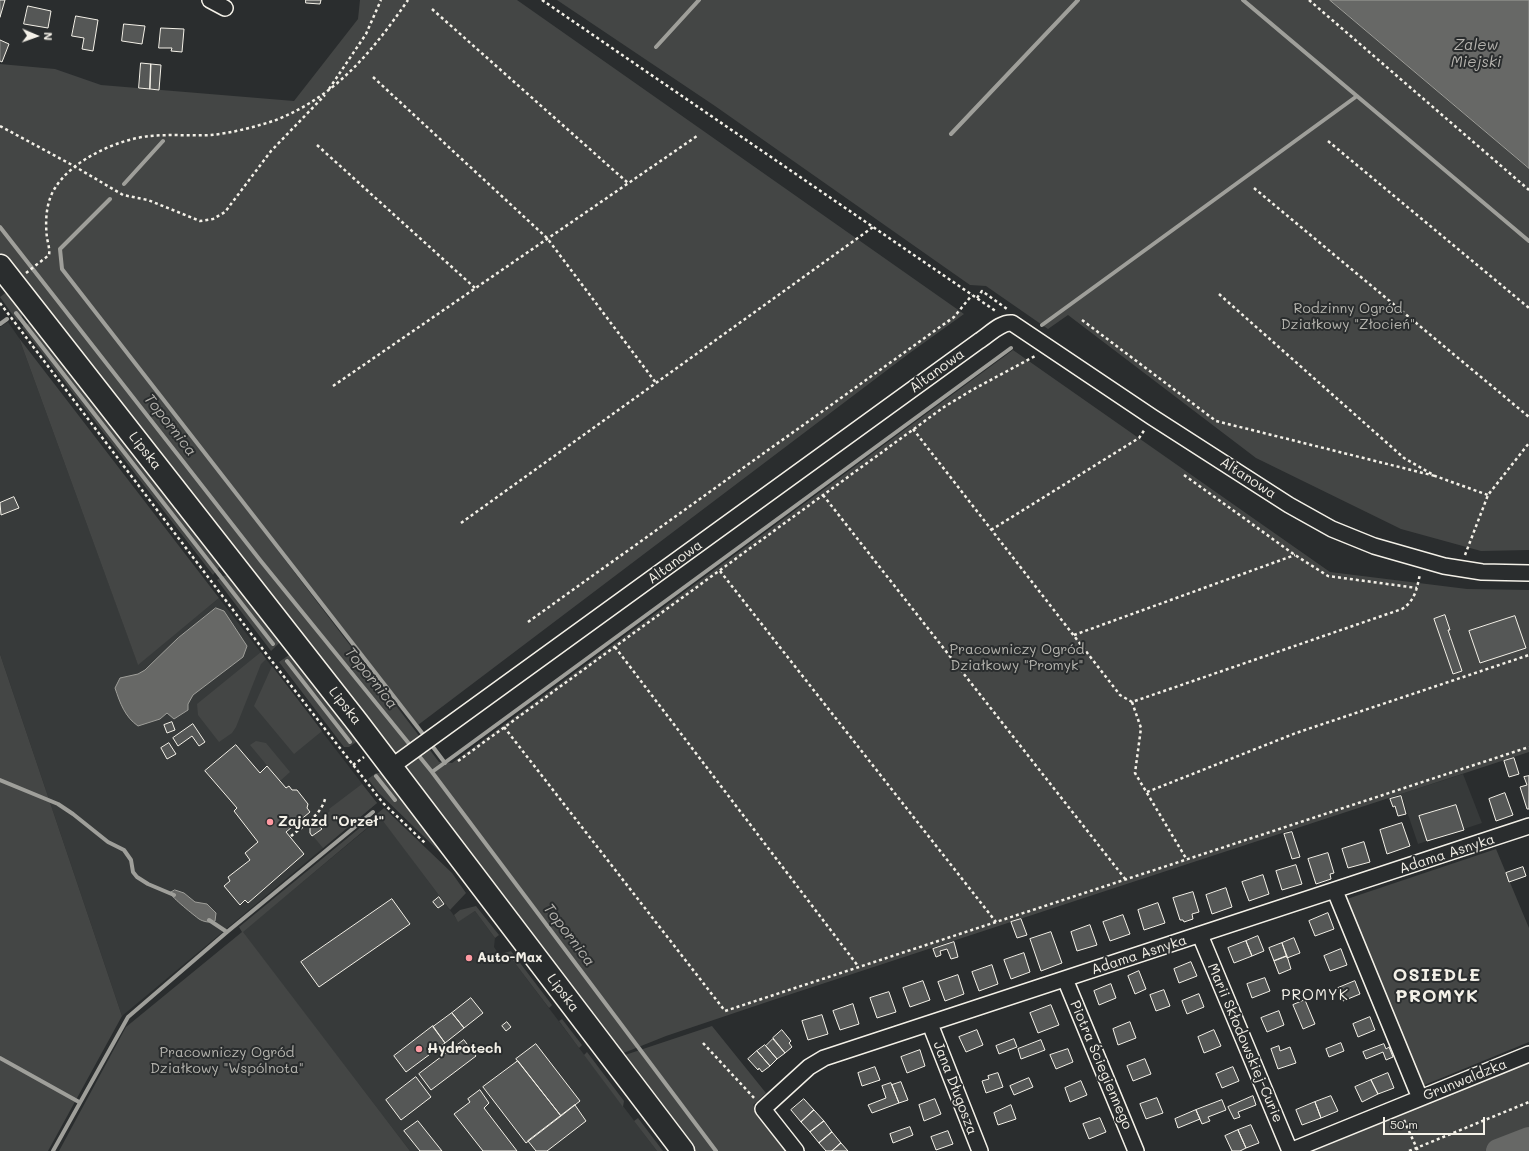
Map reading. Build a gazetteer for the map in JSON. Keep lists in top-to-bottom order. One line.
{"streets":{"main road":["Lipska"],"street":["Altanowa","Adama Asnyka","Marii Skłodowskiej-Curie","Piotra Ściegiennego","Grunwaldzka","Jana Długosza"]},"crossings":[["Altanowa","Lipska"],["Adama Asnyka","Marii Skłodowskiej-Curie"],["Adama Asnyka","Piotra Ściegiennego"],["Adama Asnyka","Jana Długosza"],["Marii Skłodowskiej-Curie","Grunwaldzka"]],"districts":["OSIEDLE PROMYK","PROMYK"],"water":["Zalew Miejski","Topornica"],"parks":["Rodzinny Ogród Działkowy \"Złocień\"","Pracowniczy Ogród Działkowy \"Promyk\"","Pracowniczy Ogród Działkowy \"Wspólnota\""],"places":["Zajazd \"Orzeł\"","Auto-Max","Hydrotech"],"scale_bar":"50 m","north":"right"}
